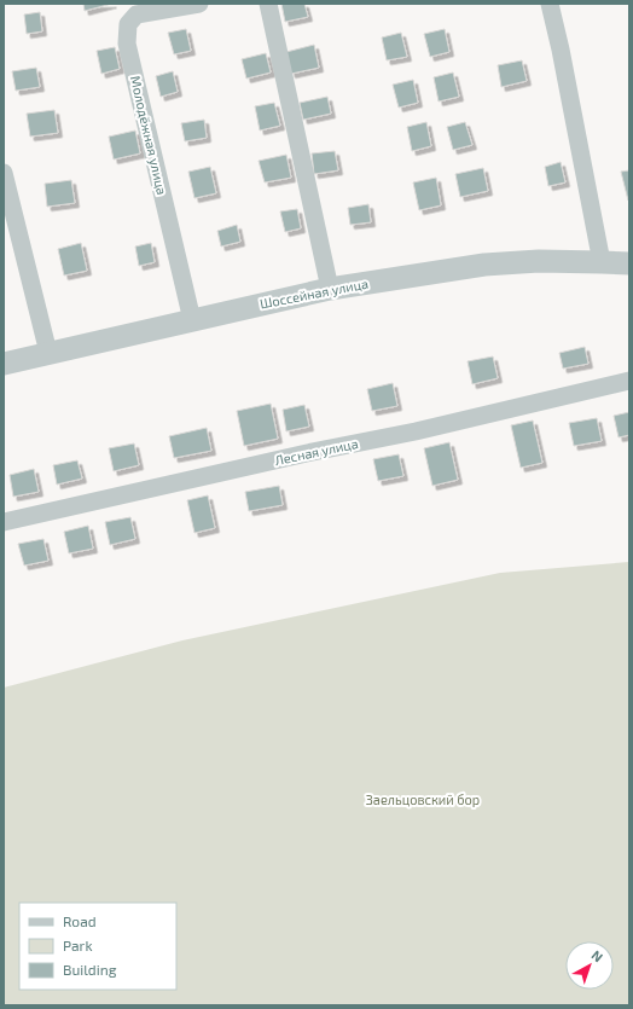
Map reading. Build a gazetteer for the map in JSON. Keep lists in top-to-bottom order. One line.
{"streets":{"street":["Молодёжная улица","Шоссейная улица","Лесная улица"]},"crossings":[["Молодёжная улица","Шоссейная улица"]],"parks":["Заельцовский бор"],"legend":["Road","Park","Building"],"north":"top right"}
